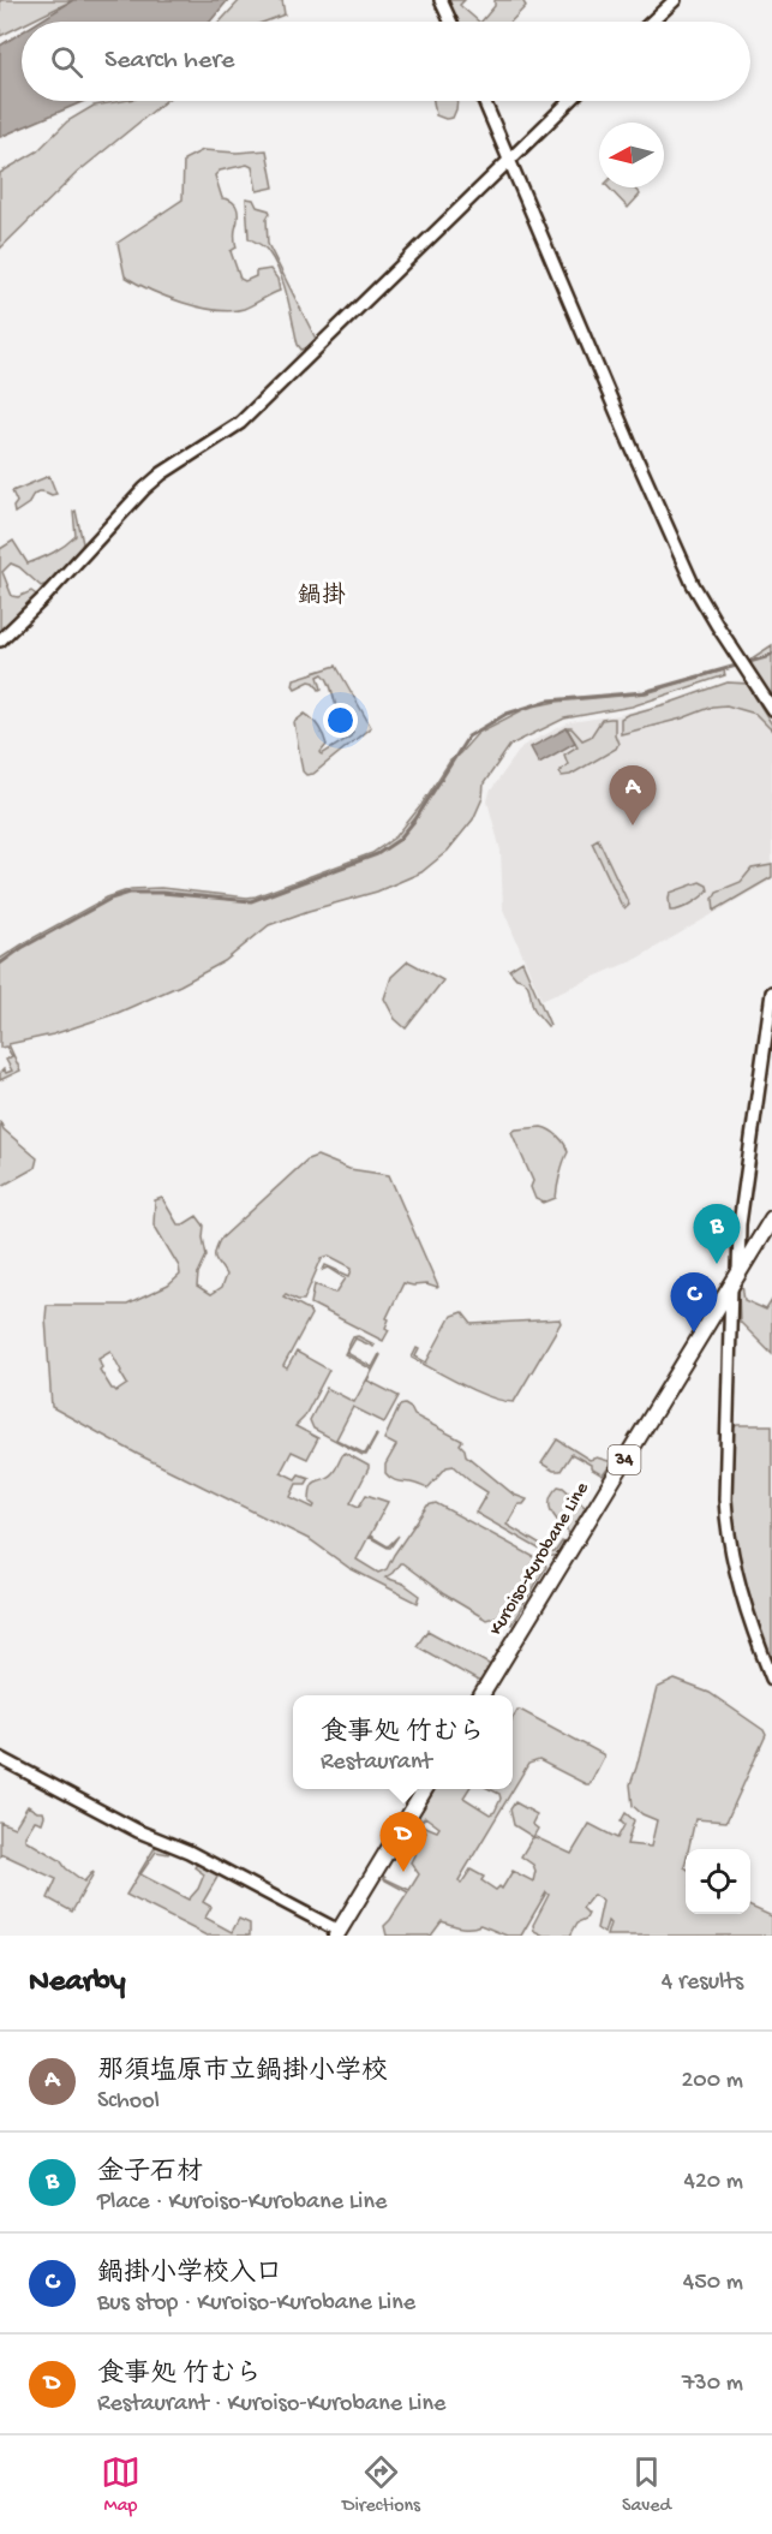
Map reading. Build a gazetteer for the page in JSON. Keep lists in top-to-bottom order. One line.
{"streets":{"main road":["34","Kuroiso-Kurobane Line"]},"districts":["鍋掛"],"north":"left","page":{"search":"Search here","pins":["A","B","C","D"],"popup":["食事処 竹むら","Restaurant"],"heading":["Nearby","4 results"],"list":[{"mark":"A","name":"那須塩原市立鍋掛小学校","note":"School","value":"200 m"},{"mark":"B","name":"金子石材","note":"Place · Kuroiso-Kurobane Line","value":"420 m"},{"mark":"C","name":"鍋掛小学校入口","note":"Bus stop · Kuroiso-Kurobane Line","value":"450 m"},{"mark":"D","name":"食事処 竹むら","note":"Restaurant · Kuroiso-Kurobane Line","value":"730 m"}],"nav":["Map","Directions","Saved"]}}
